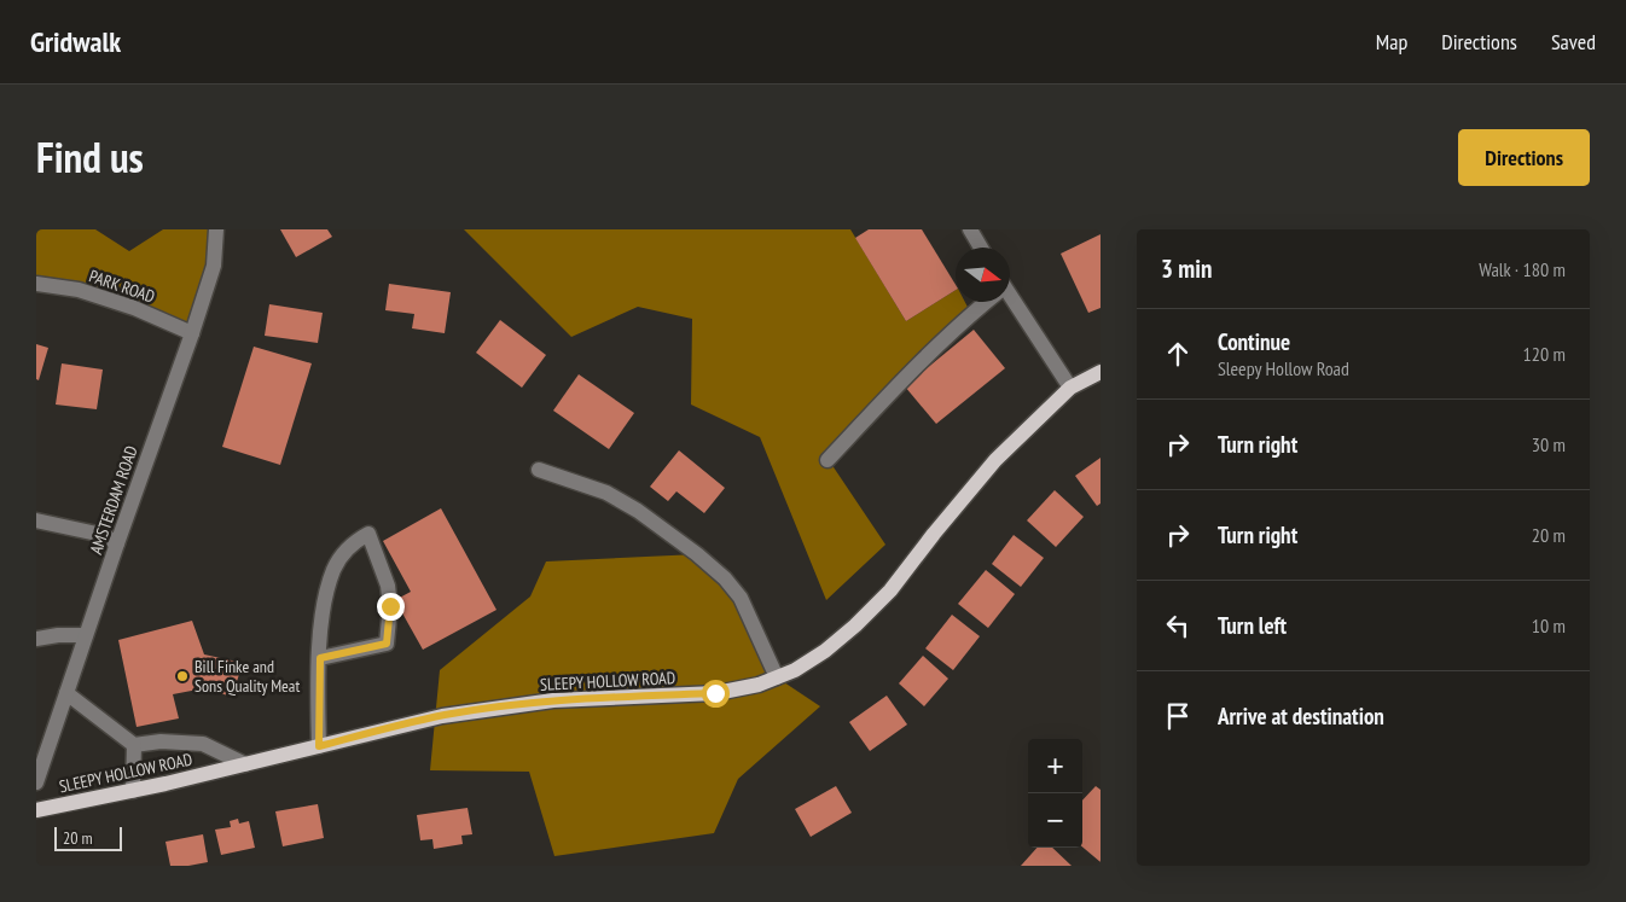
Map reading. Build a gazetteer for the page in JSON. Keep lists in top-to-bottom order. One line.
{"streets":{"main road":["SLEEPY HOLLOW ROAD"],"street":["PARK ROAD","AMSTERDAM ROAD"]},"crossings":[["PARK ROAD","AMSTERDAM ROAD"]],"places":["Bill Finke and Sons Quality Meat"],"scale_bar":"20 m","north":"right","page":{"header":"Gridwalk","nav":["Map","Directions","Saved"],"title":"Find us","buttons":"Directions","heading":["3 min","Walk · 180 m"],"list":[["Continue","Sleepy Hollow Road","120 m"],["Turn right","30 m"],["Turn right","20 m"],["Turn left","10 m"],"Arrive at destination"],"map_buttons":["+","−"],"scale":"20 m"}}
